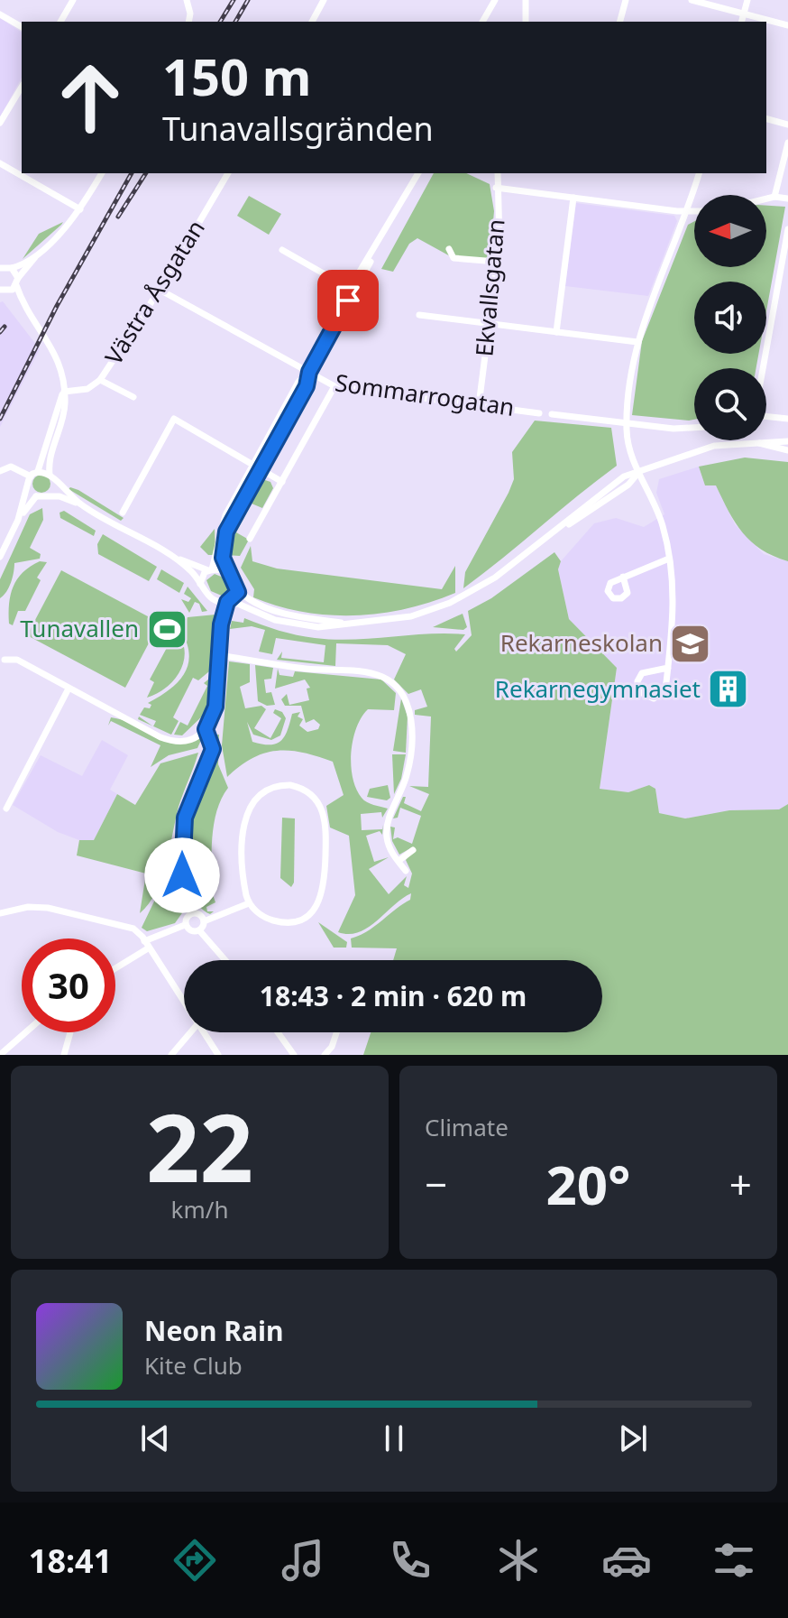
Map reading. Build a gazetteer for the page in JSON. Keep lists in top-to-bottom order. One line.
{"streets":{"street":["Ekvallsgatan","Västra Åsgatan","Sommarrogatan"]},"crossings":[["Ekvallsgatan","Sommarrogatan"],["Västra Åsgatan","Sommarrogatan"]],"places":{"sports":["Tunavallen"],"school or university":["Rekarneskolan"],"building":["Rekarnegymnasiet"]},"north":"left","page":{"turn":["150 m","Tunavallsgränden"],"limit":"30","trip":"18:43 · 2 min · 620 m","tile":[["22","km/h"],"Climate"],"heat":["−","20°","+"],"song":["Neon Rain","Kite Club"],"tabs":"18:41"}}
